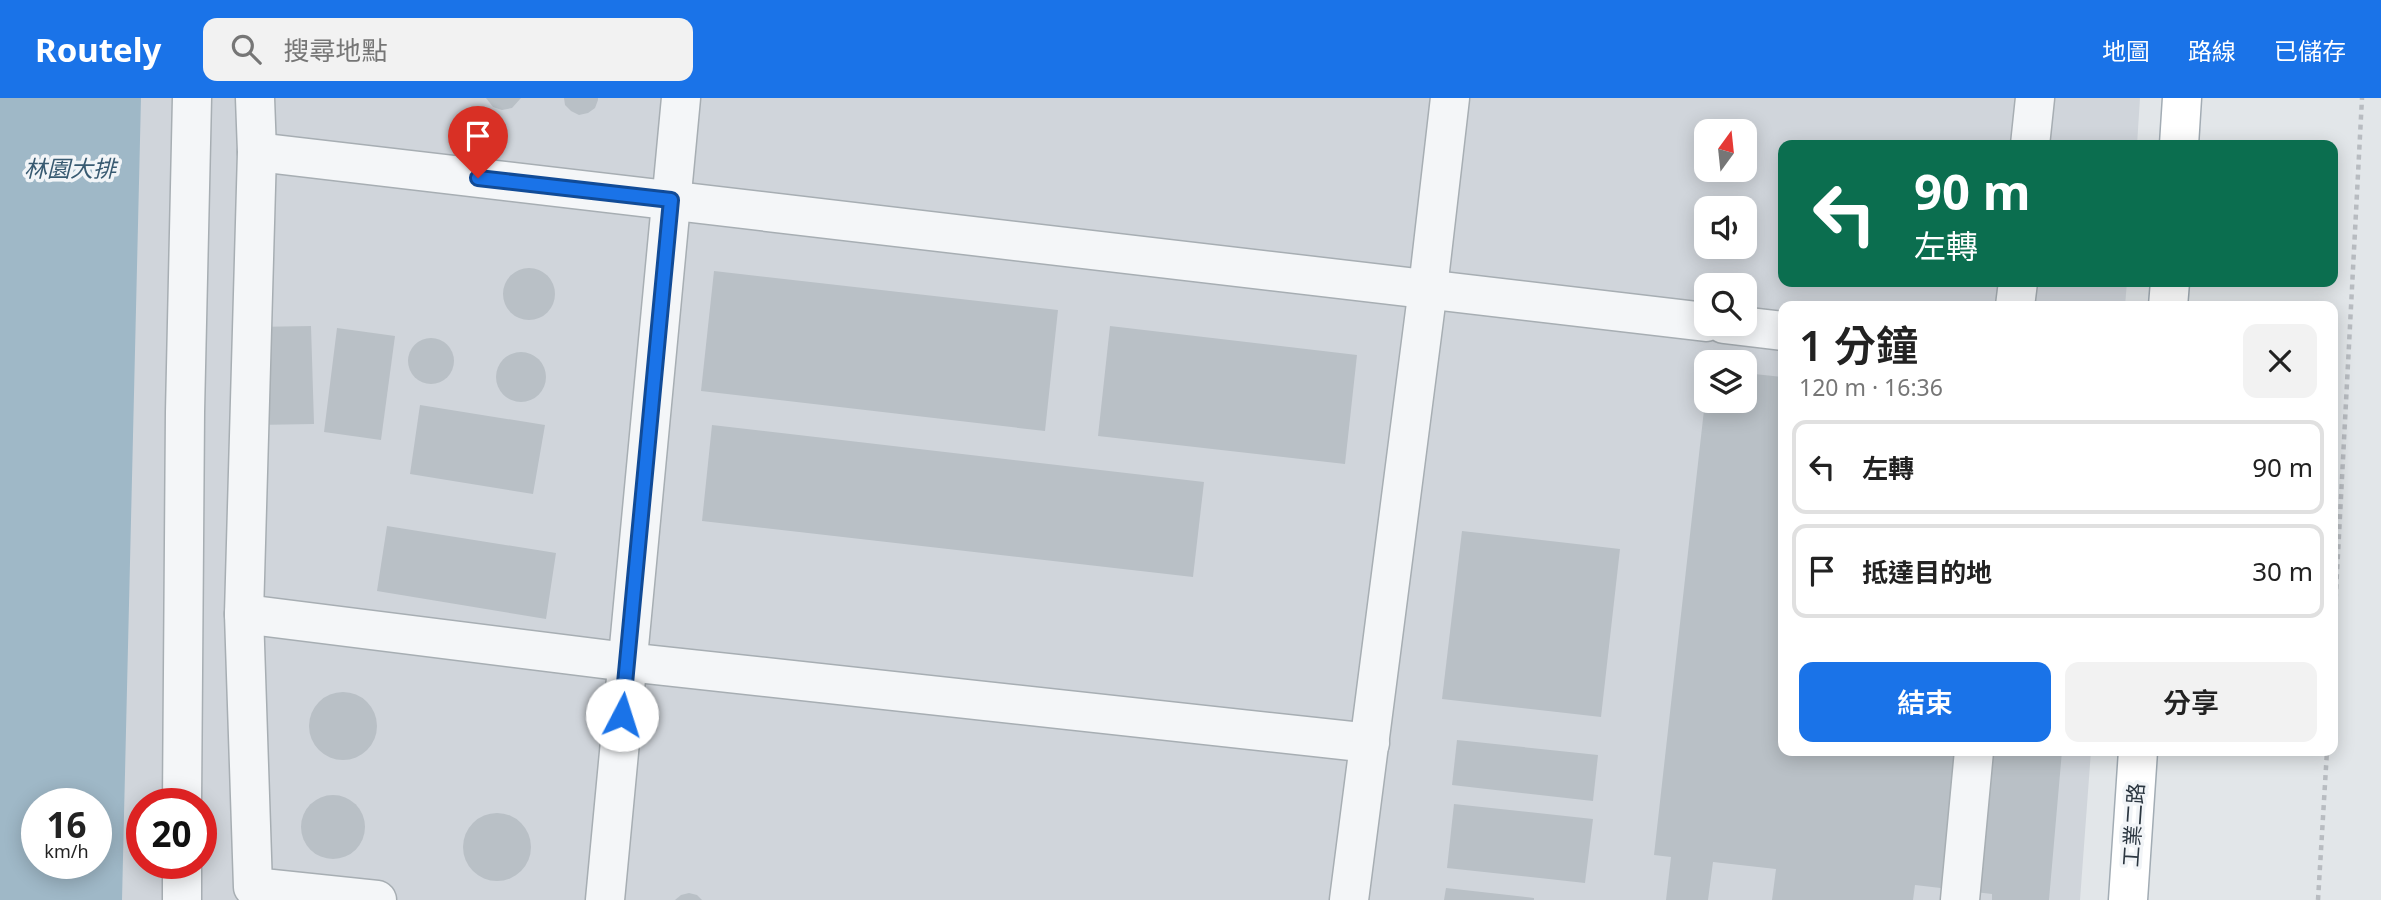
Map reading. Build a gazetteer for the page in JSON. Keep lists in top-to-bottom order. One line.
{"streets":{"main road":["工業二路"]},"water":["林園大排"],"north":"top","page":{"header":"Routely","search":"搜尋地點","nav":["地圖","路線","已儲存"],"turn":["90 m","左轉"],"heading":["1 分鐘","120 m · 16:36"],"list":[{"name":"左轉","value":"90 m"},{"name":"抵達目的地","value":"30 m"}],"buttons":["結束","分享"],"speed":"16 km/h","limit":"20"}}
